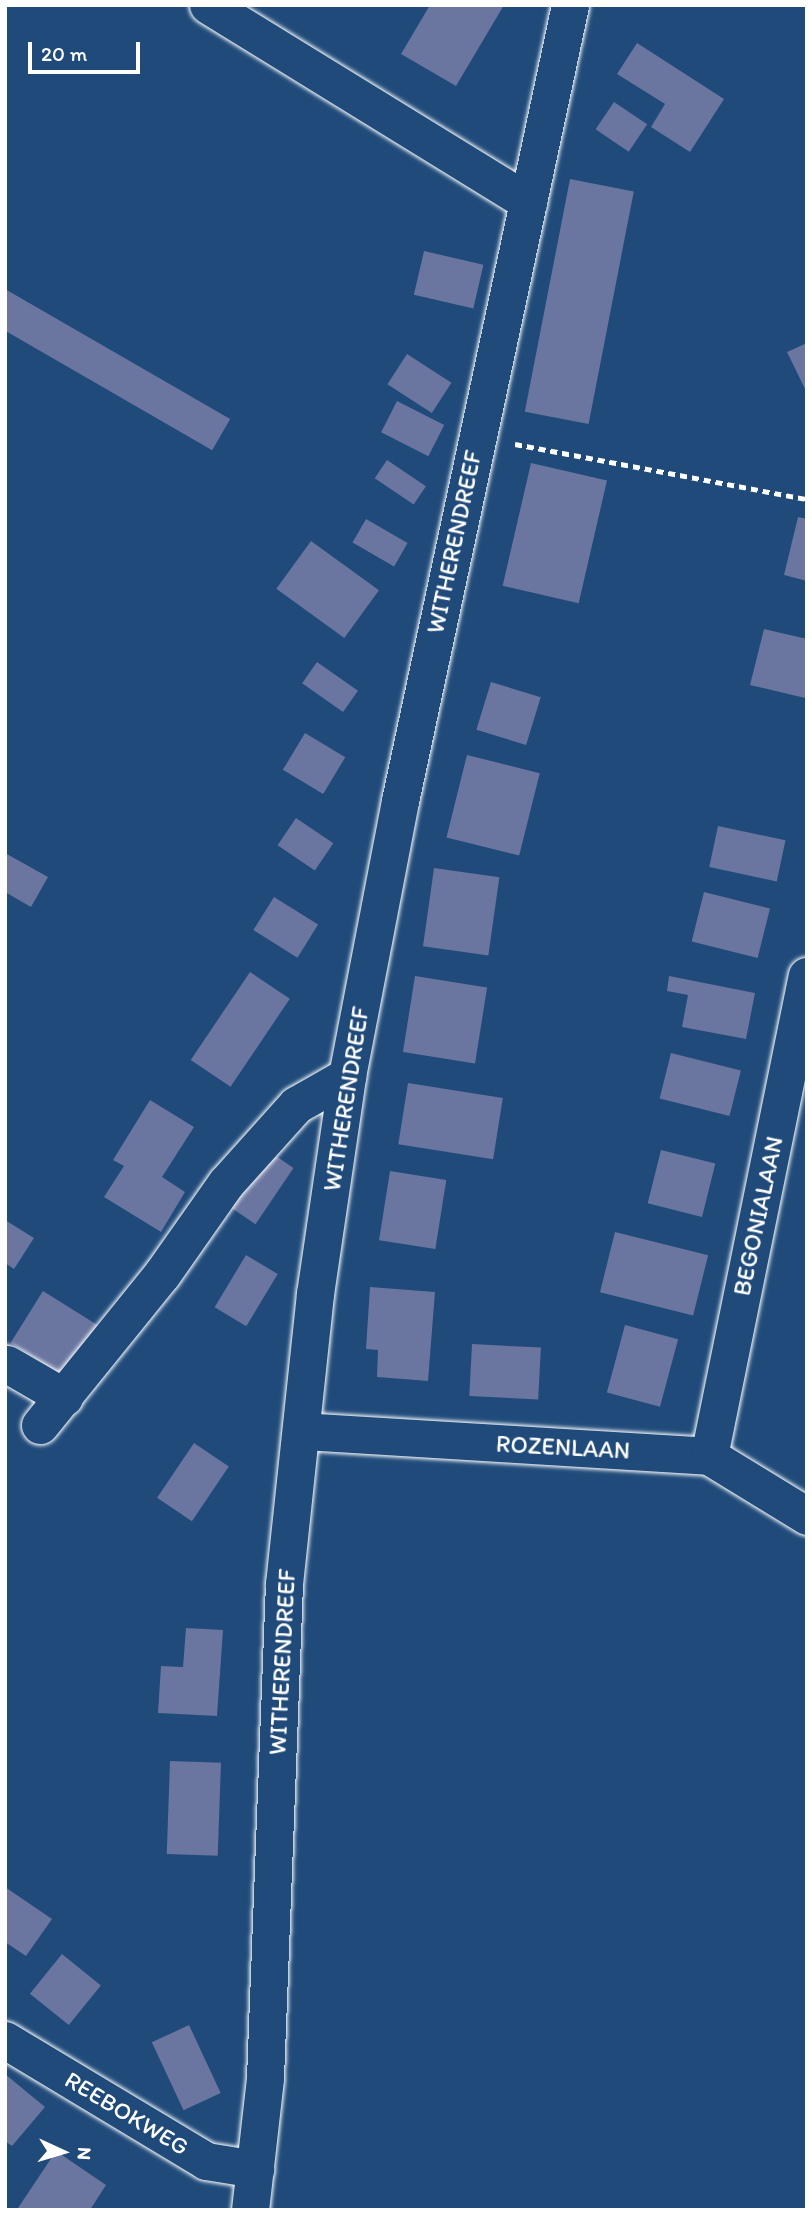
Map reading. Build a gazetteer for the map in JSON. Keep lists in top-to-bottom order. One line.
{"streets":{"street":["WITHERENDREEF","BEGONIALAAN","ROZENLAAN","REEBOKWEG"]},"crossings":[["WITHERENDREEF","ROZENLAAN"],["WITHERENDREEF","REEBOKWEG"],["BEGONIALAAN","ROZENLAAN"]],"scale_bar":"20 m","north":"right"}
